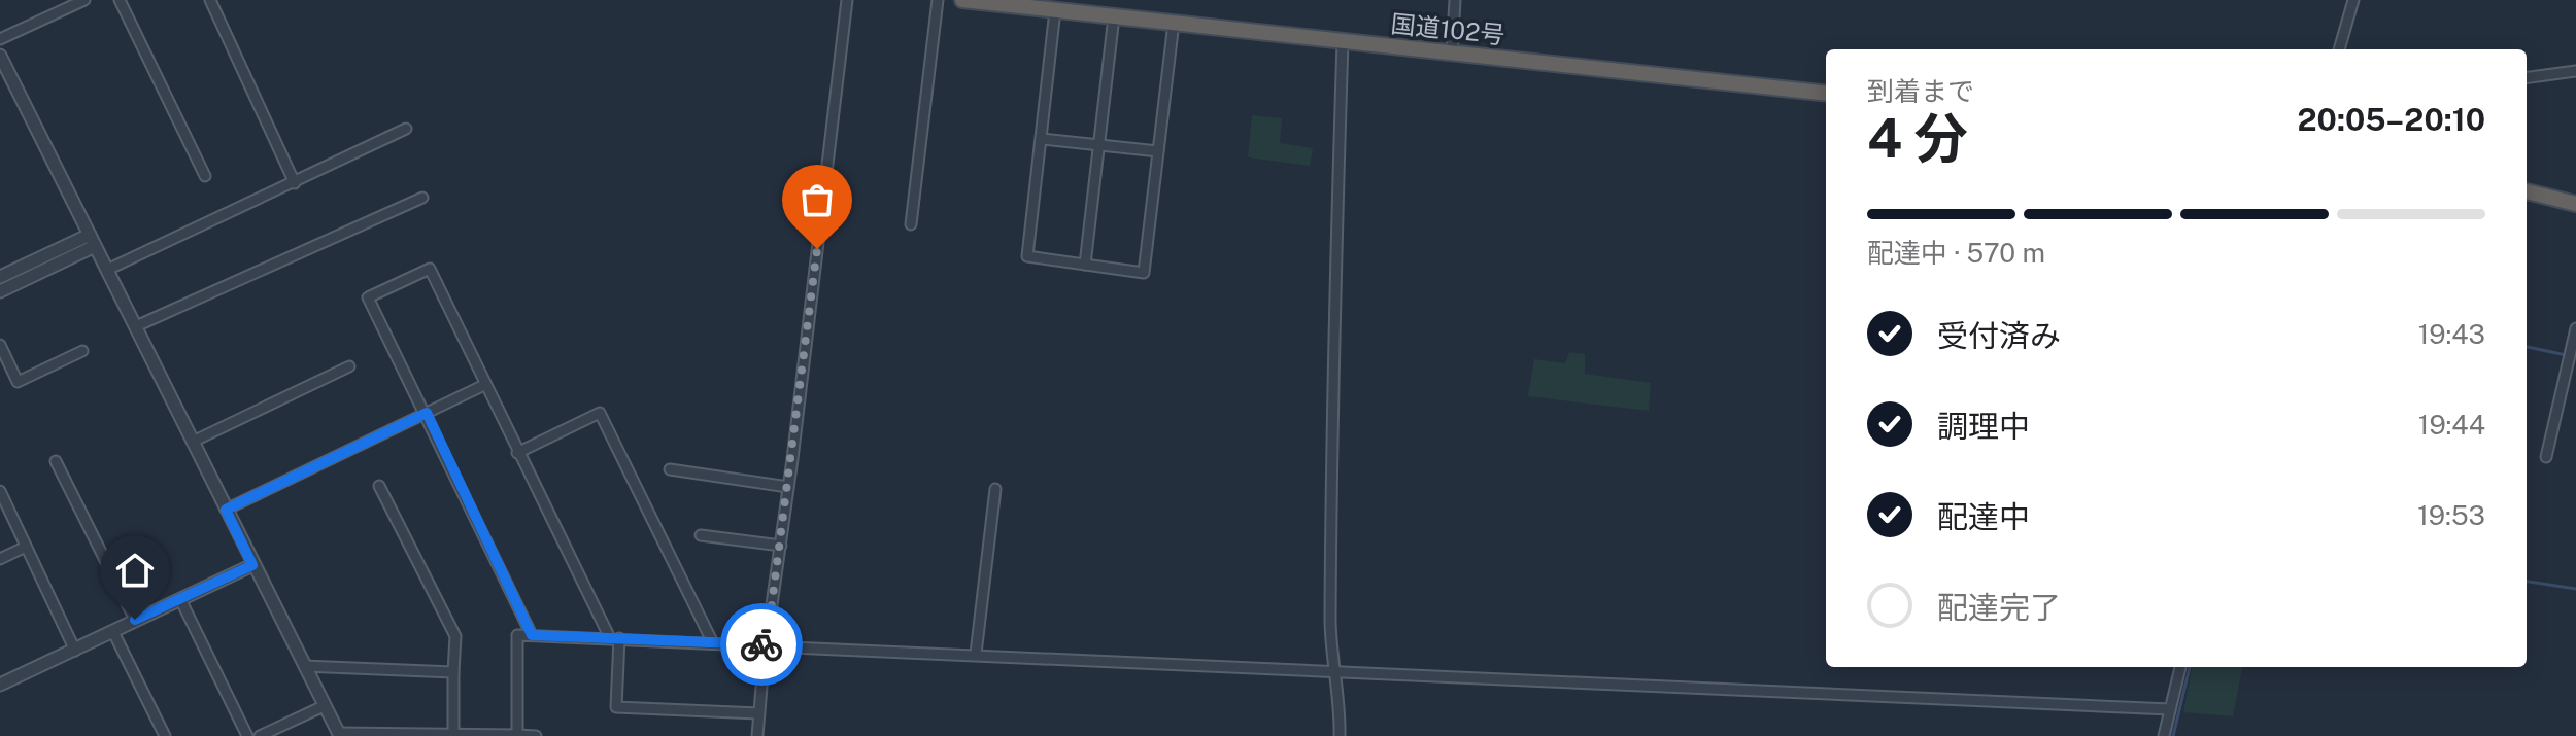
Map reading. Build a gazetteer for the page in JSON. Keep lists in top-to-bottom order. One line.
{"streets":{"highway":["国道102号"]},"page":{"heading":["4 分","到着まで","20:05–20:10"],"bar":"配達中 · 570 m","list":[["受付済み","19:43"],["調理中","19:44"],["配達中","19:53"],"配達完了"]}}
